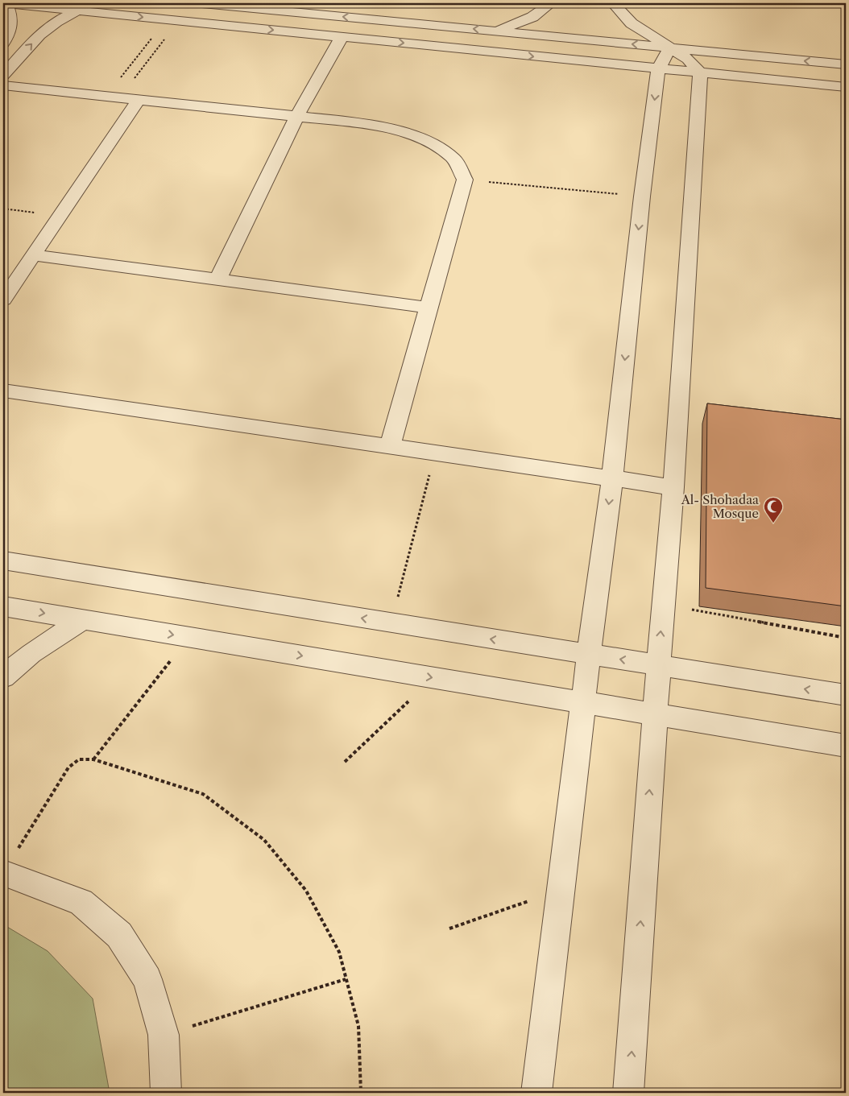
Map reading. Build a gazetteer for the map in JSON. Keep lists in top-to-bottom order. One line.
{"places":{"mosque":["Al- Shohadaa Mosque"]}}
